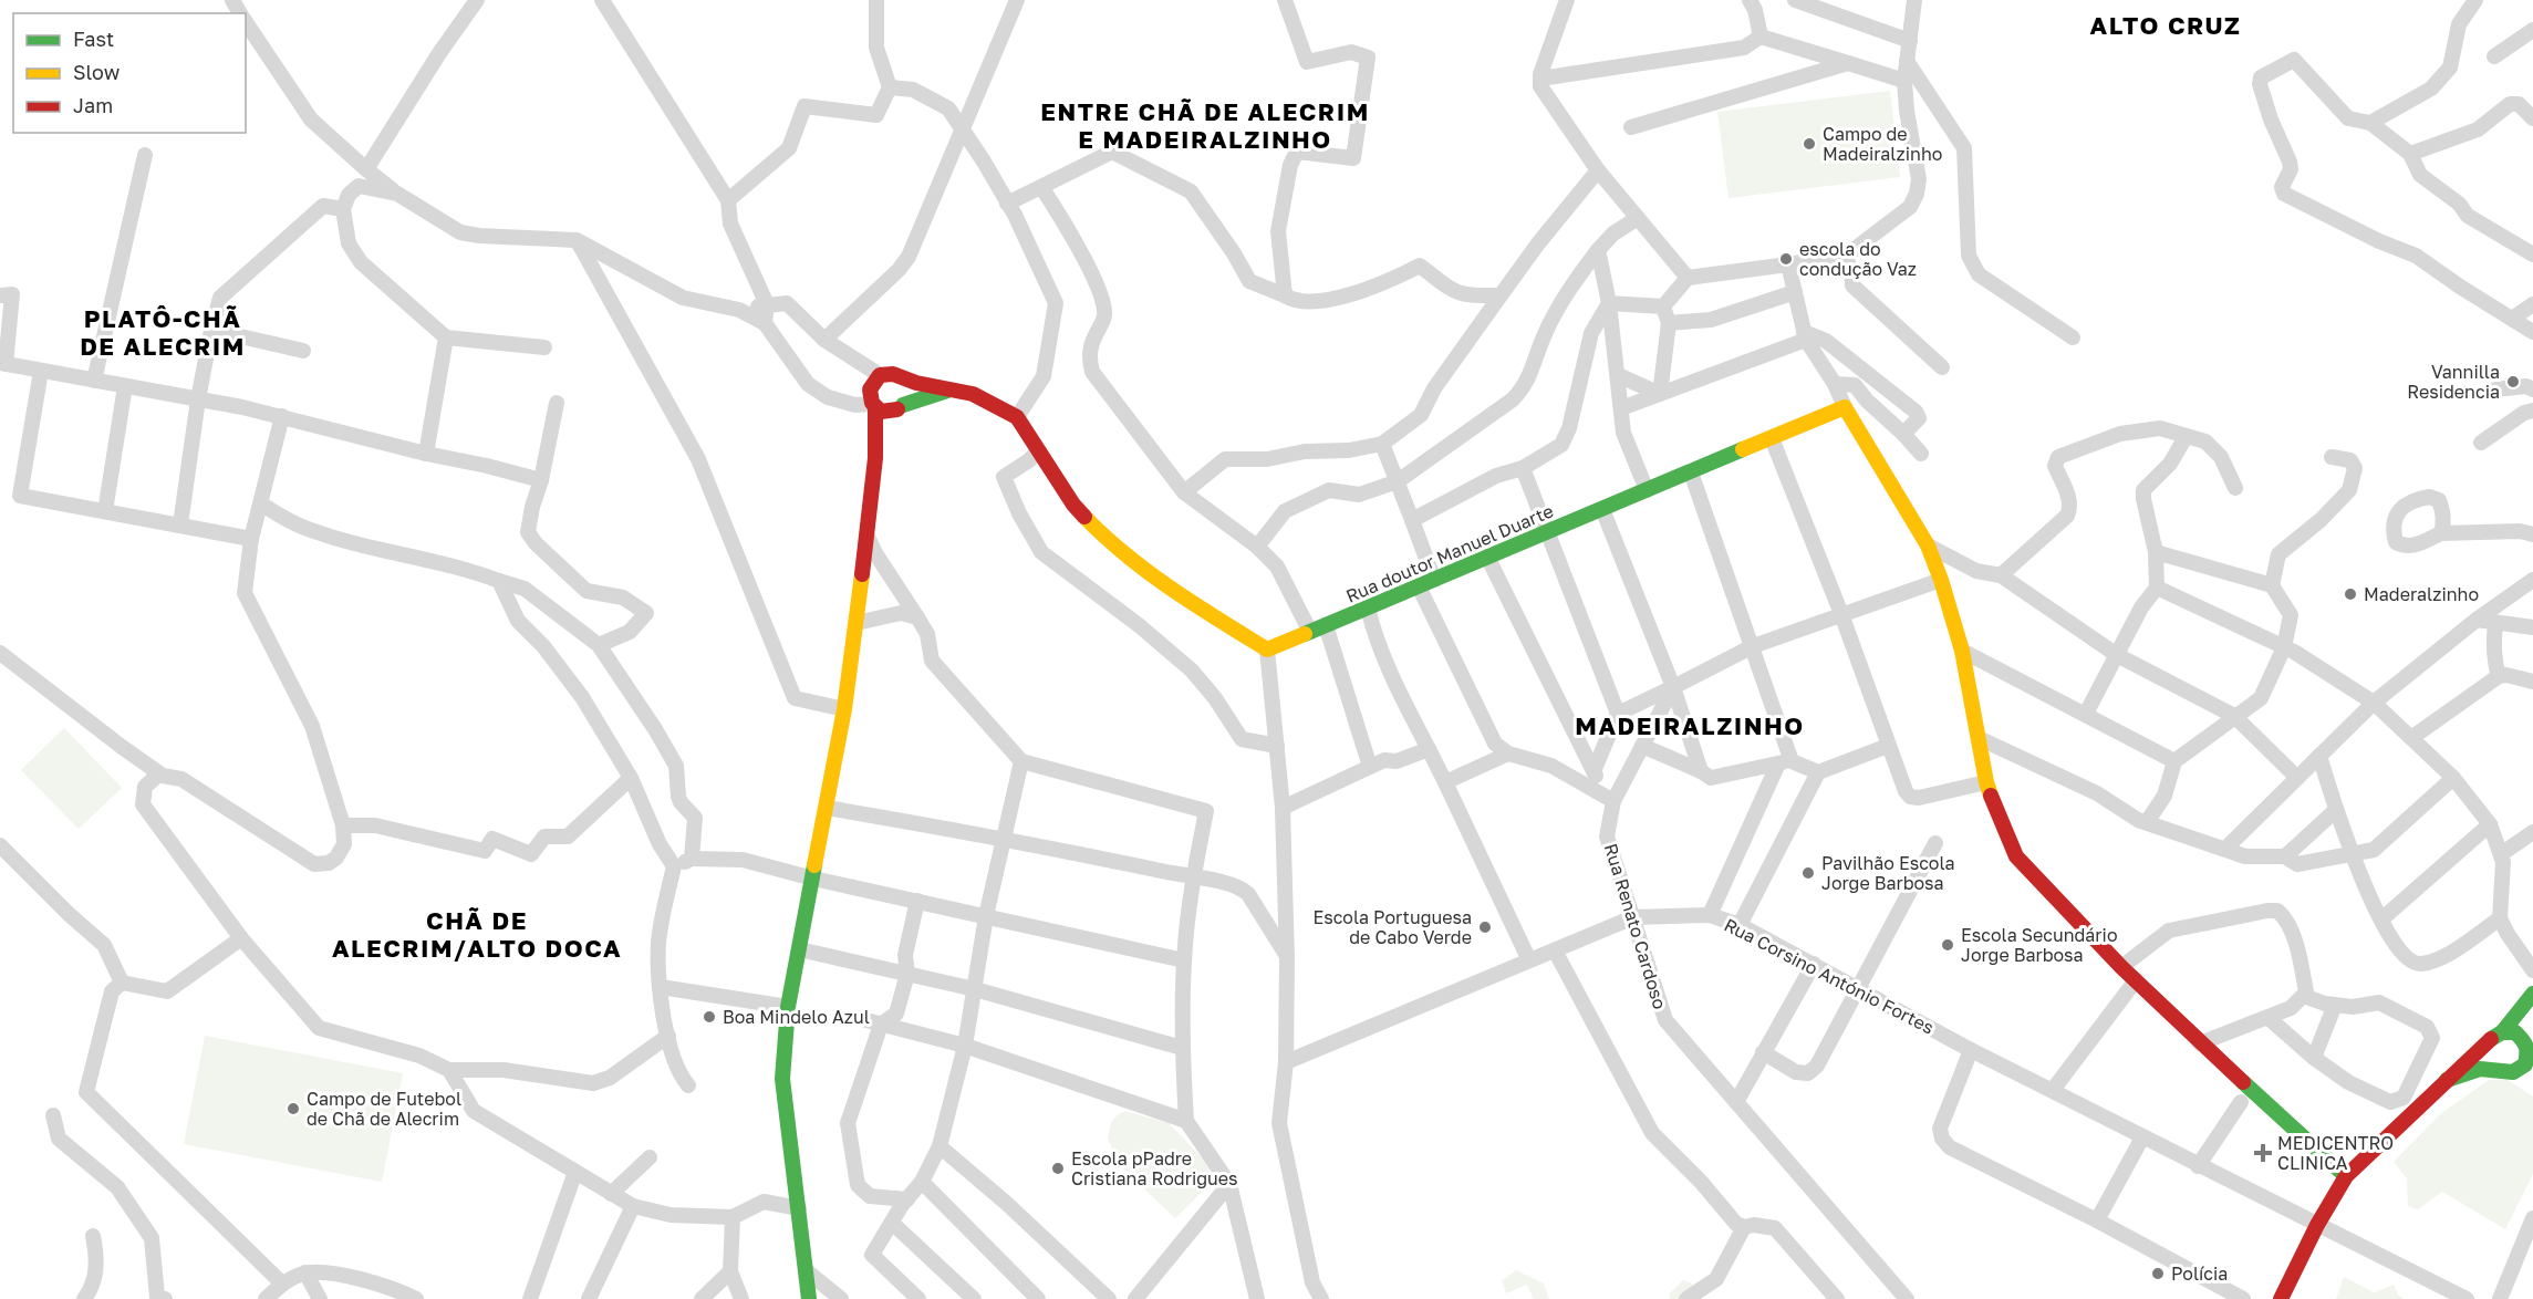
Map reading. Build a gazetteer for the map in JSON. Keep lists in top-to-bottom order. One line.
{"streets":{"street":["Rua doutor Manuel Duarte","Rua Renato Cardoso","Rua Corsino António Fortes"]},"crossings":[["Rua Renato Cardoso","Rua Corsino António Fortes"]],"districts":["ALTO CRUZ","ENTRE CHÃ DE ALECRIM E MADEIRALZINHO","PLATÔ-CHÃ DE ALECRIM","MADEIRALZINHO","CHÃ DE ALECRIM/ALTO DOCA"],"places":{"other":["Campo de Madeiralzinho","escola do condução Vaz","Vannilla Residencia","Maderalzinho","Pavilhão Escola Jorge Barbosa","Escola Portuguesa de Cabo Verde","Escola Secundário Jorge Barbosa","Boa Mindelo Azul","Campo de Futebol de Chã de Alecrim","Escola pPadre Cristiana Rodrigues","Polícia"],"health":["MEDICENTRO CLINICA"]},"legend":["Fast","Slow","Jam"]}
